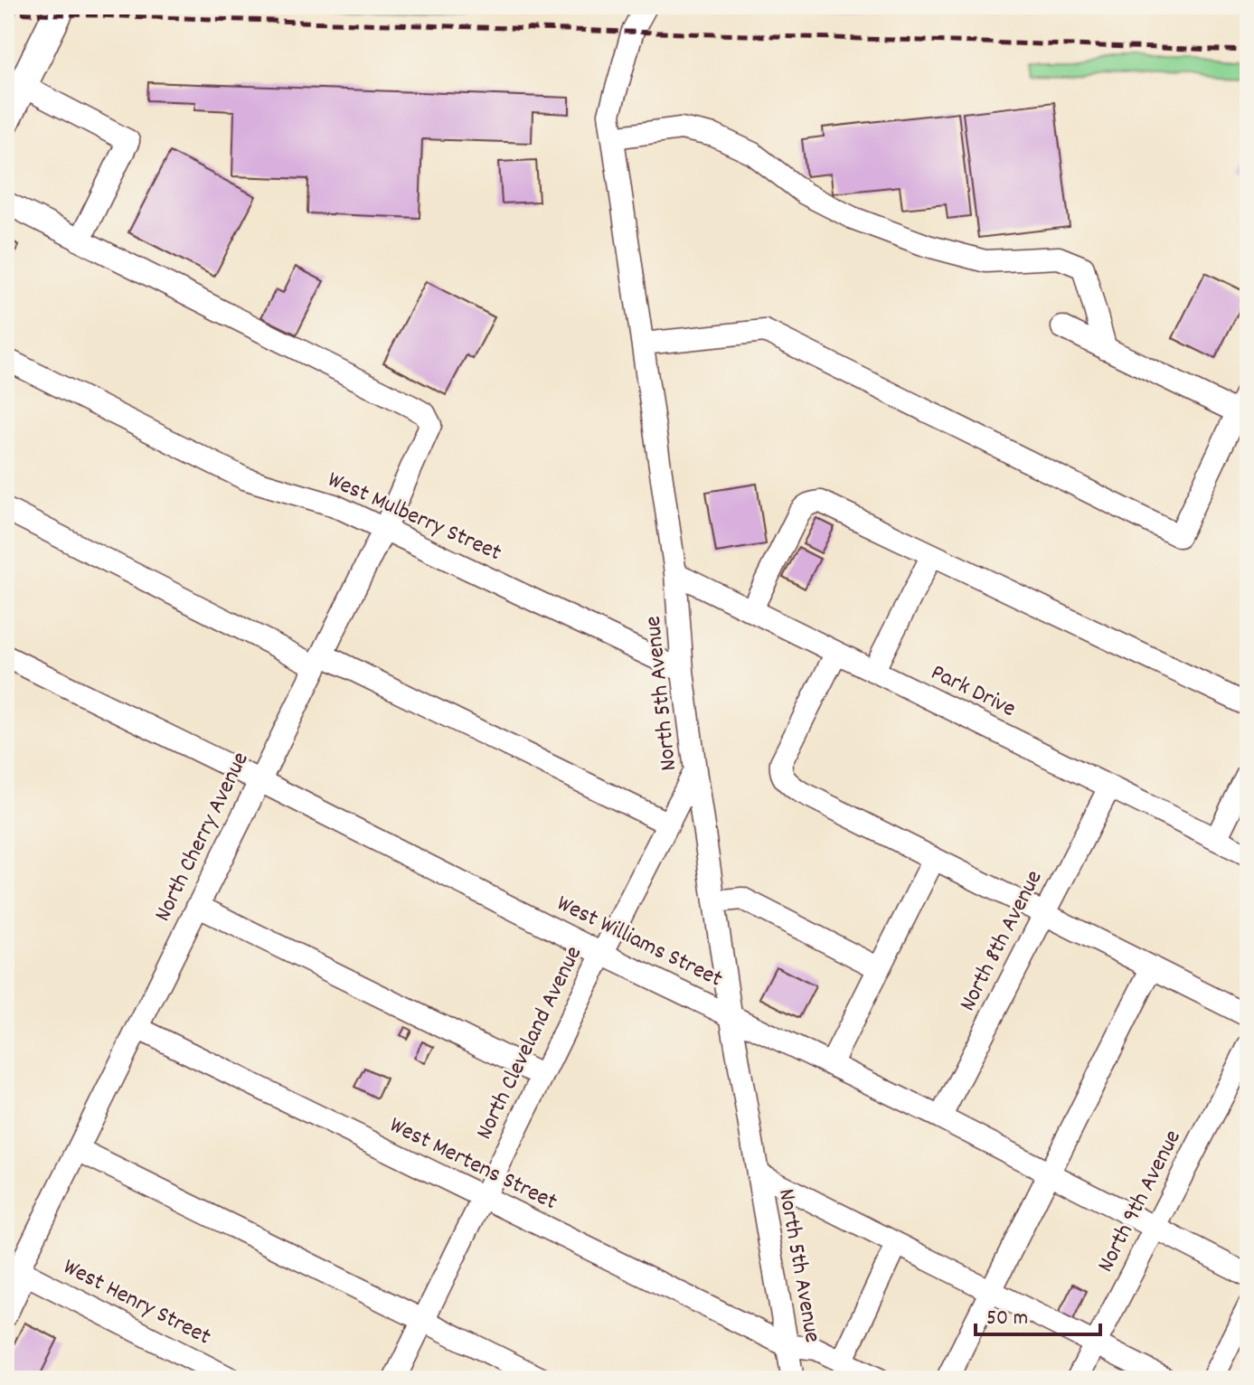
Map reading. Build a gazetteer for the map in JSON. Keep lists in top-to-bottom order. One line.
{"streets":{"street":["West Mulberry Street","Park Drive","North 5th Avenue","North Cherry Avenue","North 8th Avenue","West Williams Street","North Cleveland Avenue","West Mertens Street","North 9th Avenue","West Henry Street"]},"crossings":[["West Mulberry Street","North 5th Avenue"],["West Mulberry Street","North Cherry Avenue"],["Park Drive","North 5th Avenue"],["Park Drive","North 8th Avenue"],["North 5th Avenue","West Williams Street"],["North 5th Avenue","North Cleveland Avenue"],["North 5th Avenue","West Mertens Street"],["North Cherry Avenue","West Williams Street"],["North Cherry Avenue","West Mertens Street"],["North Cherry Avenue","West Henry Street"],["North 8th Avenue","West Williams Street"],["West Williams Street","North Cleveland Avenue"],["West Williams Street","North 9th Avenue"],["North Cleveland Avenue","West Mertens Street"]],"scale_bar":"50 m"}
